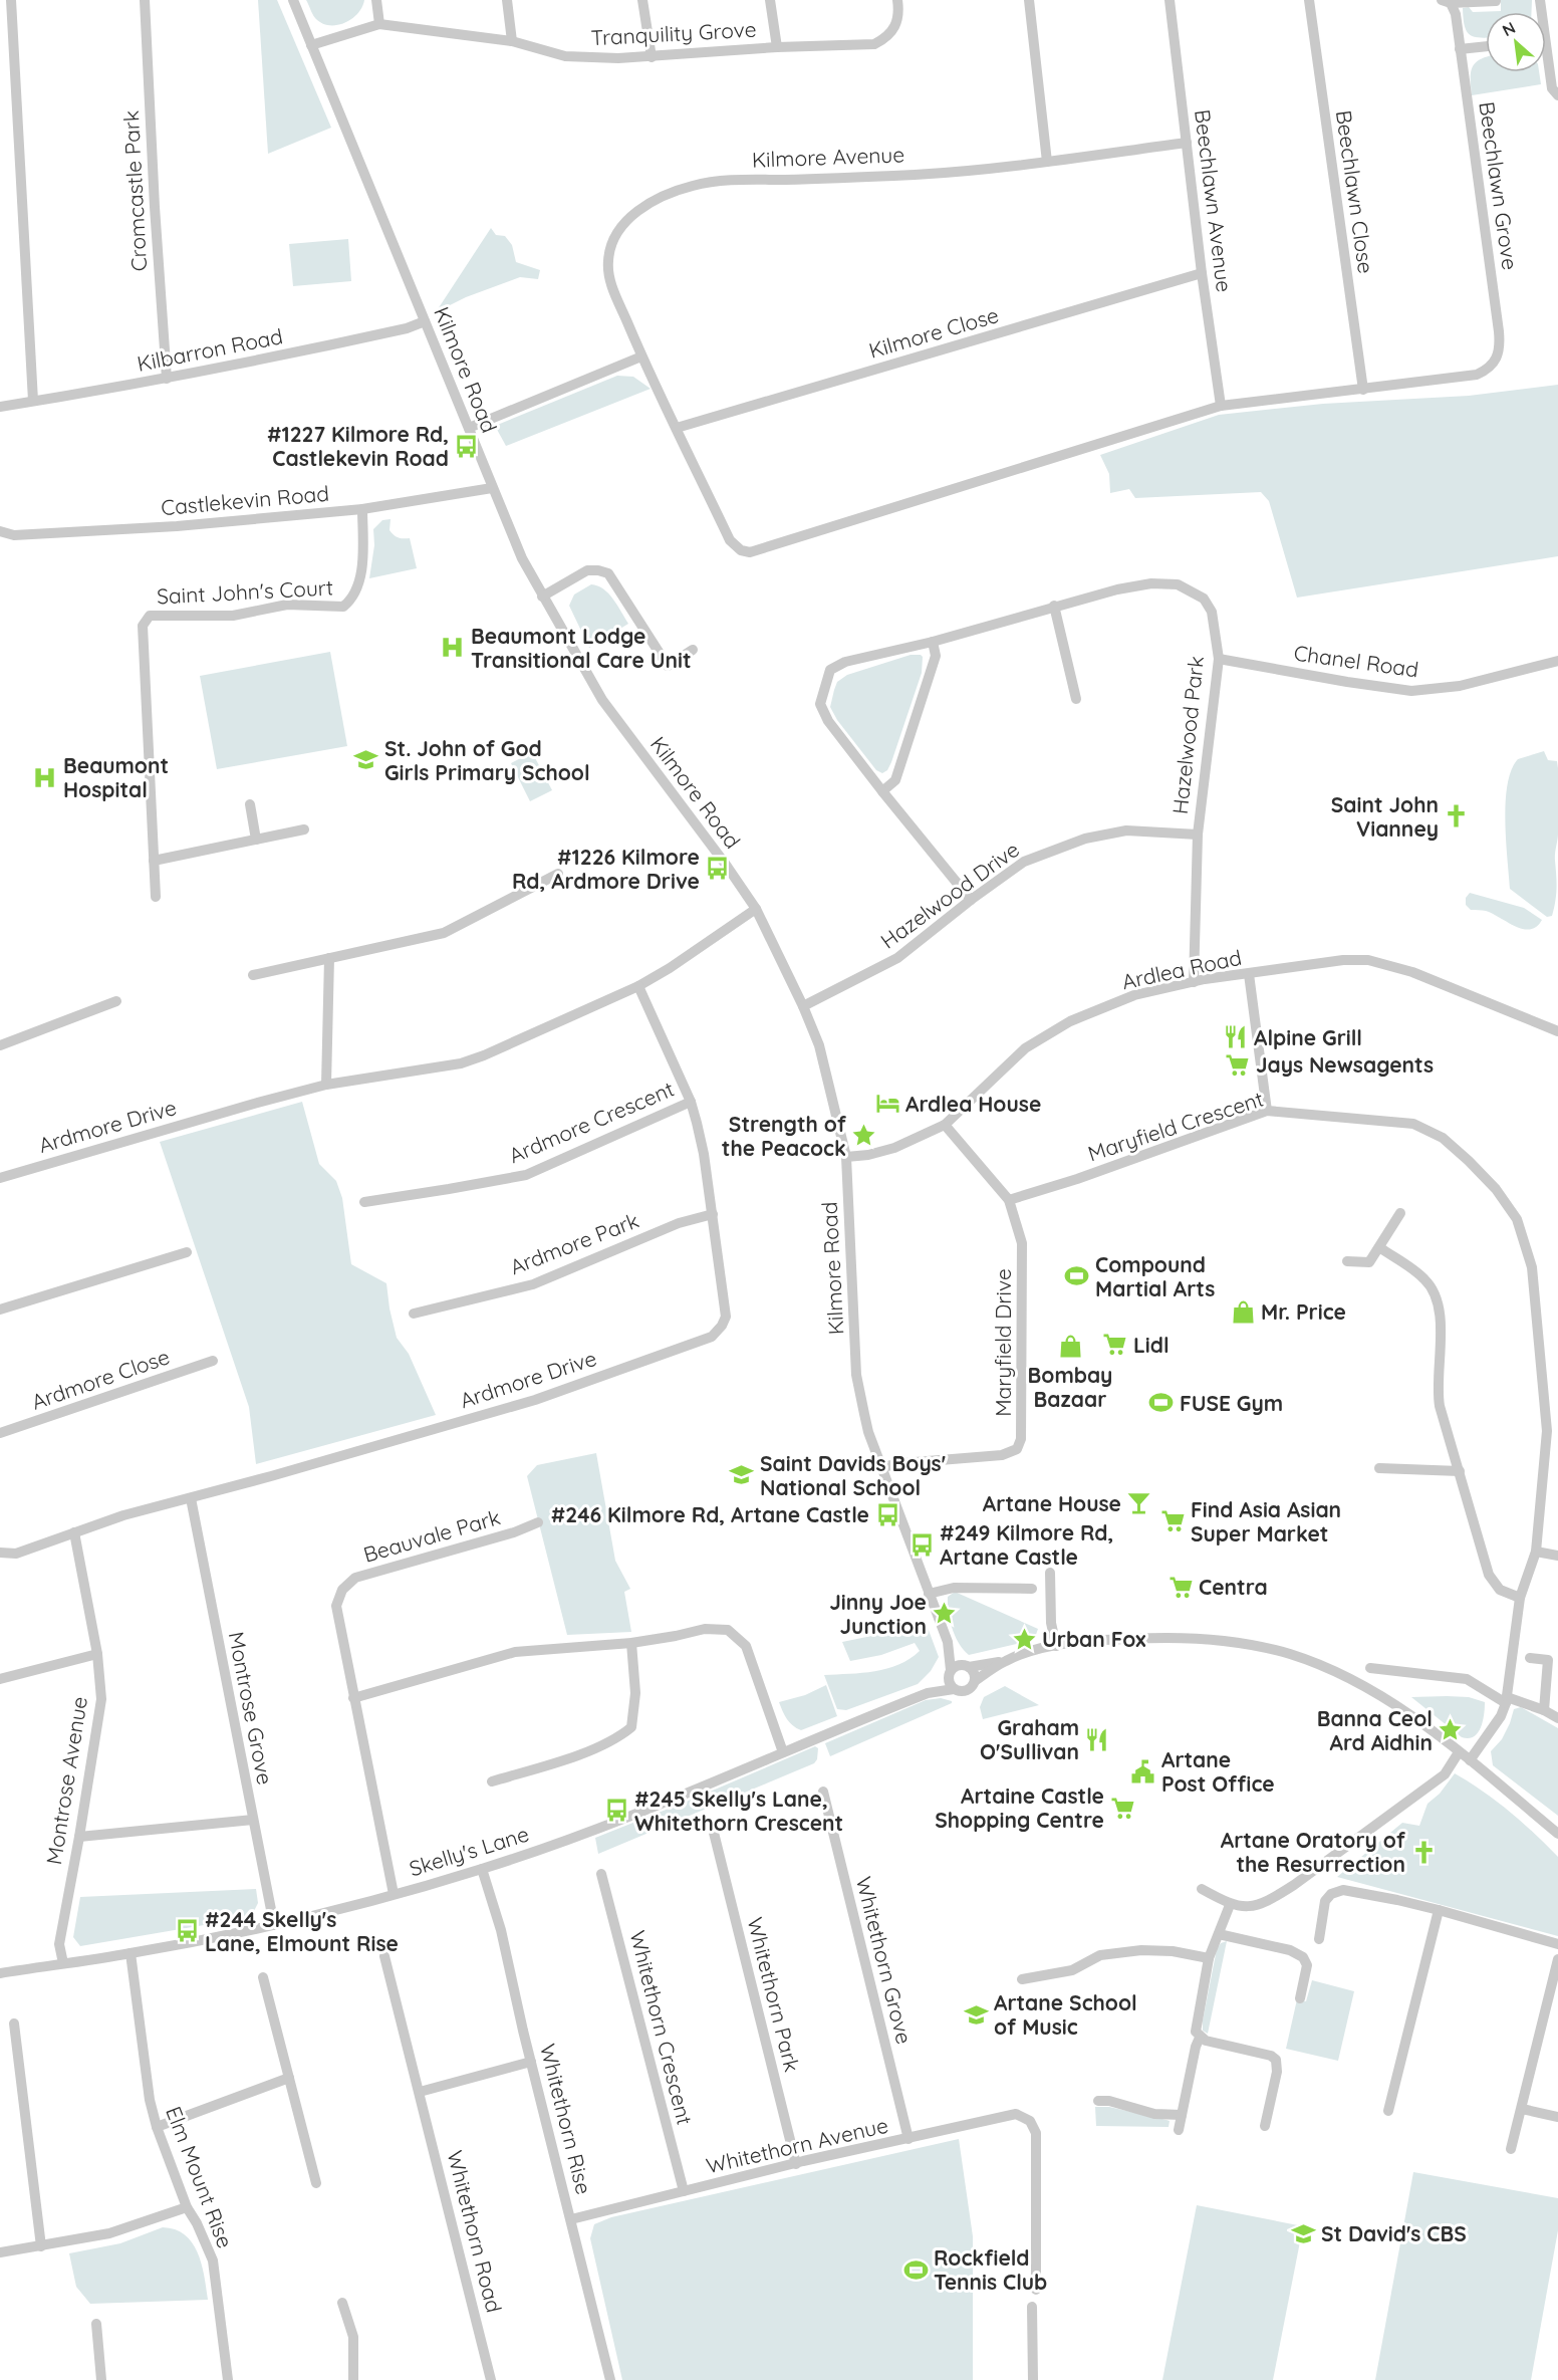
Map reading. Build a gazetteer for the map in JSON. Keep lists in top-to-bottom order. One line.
{"streets":{"street":["Tranquility Grove","Kilmore Avenue","Beechlawn Grove","Cromcastle Park","Beechlawn Close","Beechlawn Avenue","Kilmore Close","Kilbarron Road","Kilmore Road","Castlekevin Road","Saint John's Court","Chanel Road","Hazelwood Park","Hazelwood Drive","Ardlea Road","Ardmore Crescent","Ardmore Drive","Maryfield Crescent","Ardmore Park","Maryfield Drive","Ardmore Close","Beauvale Park","Montrose Grove","Montrose Avenue","Skelly's Lane","Whitethorn Grove","Whitethorn Park","Whitethorn Crescent","Whitethorn Rise","Whitethorn Avenue","Elm Mount Rise","Whitethorn Road"]},"crossings":[["Tranquility Grove","Kilmore Road"],["Kilmore Avenue","Beechlawn Grove"],["Kilmore Avenue","Beechlawn Close"],["Kilmore Avenue","Beechlawn Avenue"],["Kilmore Avenue","Kilmore Close"],["Cromcastle Park","Kilbarron Road"],["Beechlawn Avenue","Kilmore Close"],["Kilbarron Road","Kilmore Road"],["Kilmore Road","Castlekevin Road"],["Kilmore Road","Hazelwood Drive"],["Kilmore Road","Ardlea Road"],["Kilmore Road","Ardmore Drive"],["Kilmore Road","Maryfield Drive"],["Kilmore Road","Skelly's Lane"],["Castlekevin Road","Saint John's Court"],["Chanel Road","Hazelwood Park"],["Hazelwood Park","Hazelwood Drive"],["Hazelwood Park","Ardlea Road"],["Ardlea Road","Maryfield Drive"],["Ardmore Crescent","Ardmore Drive"],["Ardmore Drive","Ardmore Park"],["Ardmore Drive","Montrose Grove"],["Ardmore Drive","Montrose Avenue"],["Maryfield Crescent","Maryfield Drive"],["Beauvale Park","Skelly's Lane"],["Montrose Grove","Skelly's Lane"],["Montrose Avenue","Skelly's Lane"],["Skelly's Lane","Whitethorn Rise"],["Skelly's Lane","Elm Mount Rise"],["Whitethorn Grove","Whitethorn Avenue"],["Whitethorn Park","Whitethorn Avenue"],["Whitethorn Crescent","Whitethorn Avenue"],["Whitethorn Rise","Whitethorn Avenue"]],"places":{"bus stop":["#1227 Kilmore Rd, Castlekevin Road","#1226 Kilmore Rd, Ardmore Drive","#246 Kilmore Rd, Artane Castle","#249 Kilmore Rd, Artane Castle","#245 Skelly's Lane, Whitethorn Crescent","#244 Skelly's Lane, Elmount Rise"],"hospital":["Beaumont Lodge Transitional Care Unit","Beaumont Hospital"],"school or university":["St. John of God Girls Primary School","Saint Davids Boys' National School","Artane School of Music","St David's CBS"],"church":["Saint John Vianney","Artane Oratory of the Resurrection"],"restaurant":["Alpine Grill","Graham O'Sullivan"],"supermarket":["Jays Newsagents","Lidl","Find Asia Asian Super Market","Centra","Artaine Castle Shopping Centre"],"hotel":["Ardlea House"],"place":["Strength of the Peacock","Jinny Joe Junction","Urban Fox","Banna Ceol Ard Aidhin"],"sports":["Compound Martial Arts","FUSE Gym","Rockfield Tennis Club"],"shop":["Mr. Price","Bombay Bazaar"],"bar":["Artane House"],"public building":["Artane Post Office"]},"north":"top left"}
